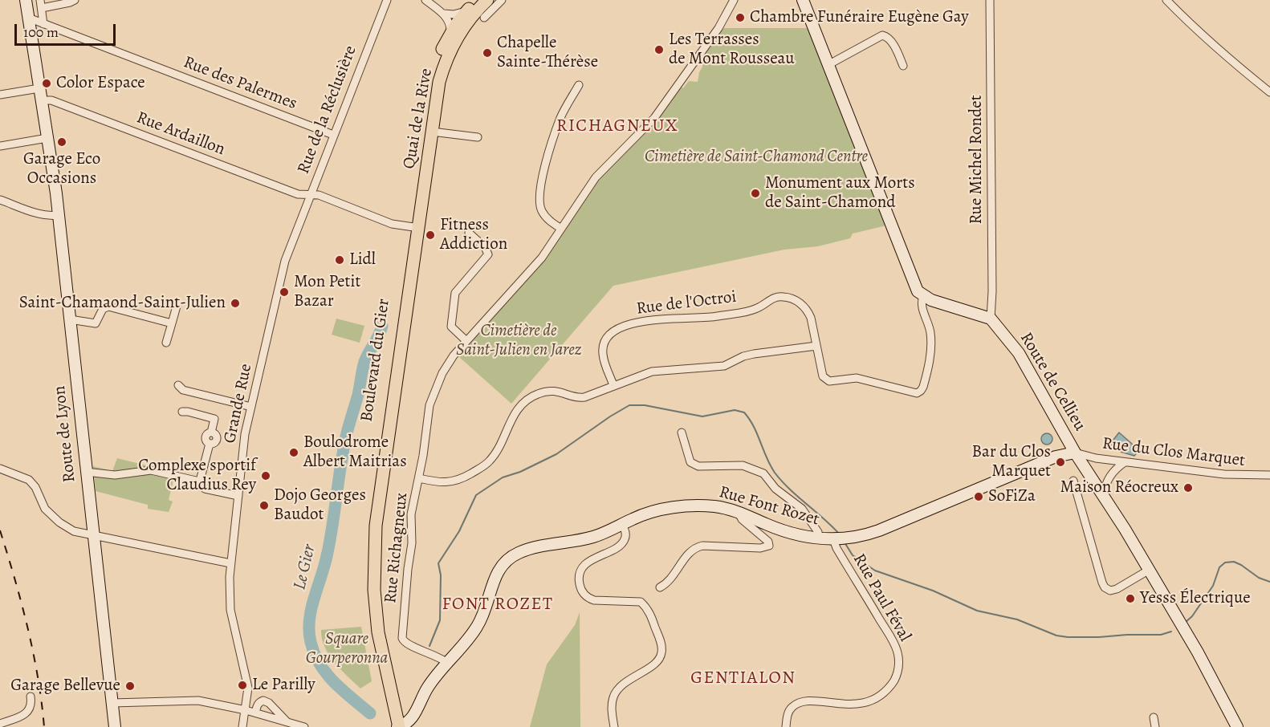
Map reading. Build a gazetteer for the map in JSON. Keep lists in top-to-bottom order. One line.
{"streets":{"main road":["Quai de la Rive","Boulevard du Gier","Route de Cellieu","Route de Lyon","Rue Font Rozet"],"street":["Rue des Palermes","Rue de la Réclusière","Rue Ardaillon","Rue Michel Rondet","Rue de l'Octroi","Grande Rue","Rue du Clos Marquet","Rue Richagneux","Rue Paul Féval"]},"crossings":[["Rue des Palermes","Rue de la Réclusière"],["Rue des Palermes","Route de Lyon"],["Rue de la Réclusière","Rue Ardaillon"],["Rue de la Réclusière","Grande Rue"],["Quai de la Rive","Rue Ardaillon"],["Quai de la Rive","Boulevard du Gier"],["Rue Ardaillon","Boulevard du Gier"],["Rue Ardaillon","Route de Lyon"],["Rue Michel Rondet","Route de Cellieu"],["Boulevard du Gier","Rue Font Rozet"],["Route de Cellieu","Rue du Clos Marquet"],["Route de Cellieu","Rue Font Rozet"],["Rue du Clos Marquet","Rue Font Rozet"],["Rue Font Rozet","Rue Richagneux"],["Rue Font Rozet","Rue Paul Féval"]],"districts":["RICHAGNEUX","FONT ROZET","GENTIALON"],"water":["Le Gier"],"parks":["Cimetière de Saint-Chamond Centre","Cimetière de Saint-Julien en Jarez","Square Gourperonna"],"places":["Chambre Funéraire Eugène Gay","Les Terrasses de Mont Rousseau","Chapelle Sainte-Thérèse","Color Espace","Garage Eco Occasions","Monument aux Morts de Saint-Chamond","Fitness Addiction","Lidl","Mon Petit Bazar","Saint-Chamaond-Saint-Julien","Boulodrome Albert Maitrias","Bar du Clos Marquet","Complexe sportif Claudius Rey","Maison Réocreux","SoFiZa","Dojo Georges Baudot","Yesss Électrique","Le Parilly","Garage Bellevue"],"scale_bar":"100 m"}
